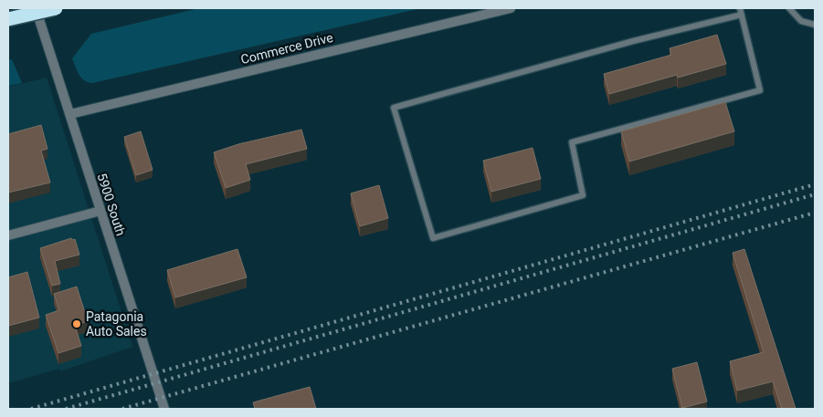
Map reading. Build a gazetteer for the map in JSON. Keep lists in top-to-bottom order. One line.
{"streets":{"street":["Commerce Drive","5900 South"]},"crossings":[["Commerce Drive","5900 South"]],"places":["Patagonia Auto Sales"]}
